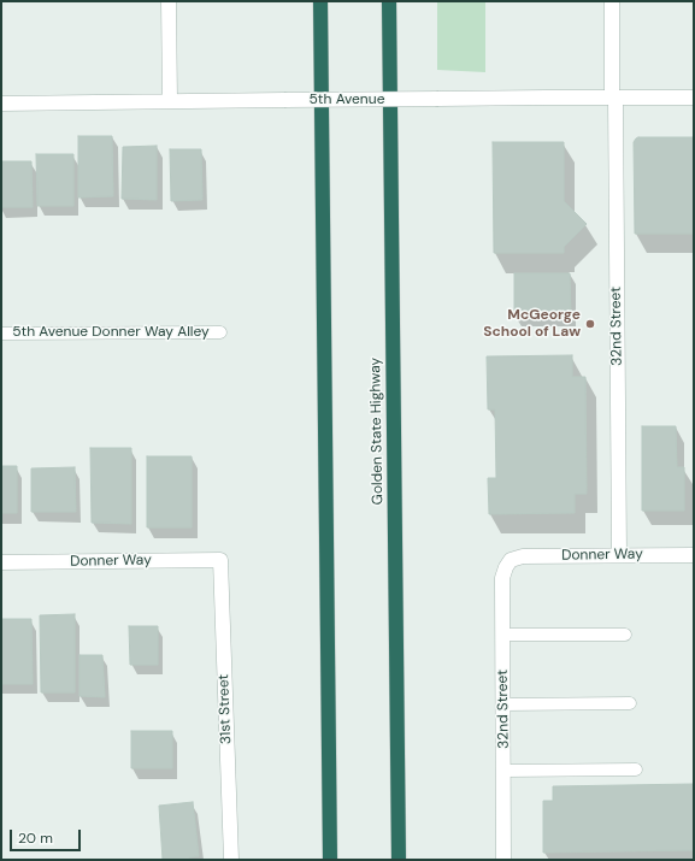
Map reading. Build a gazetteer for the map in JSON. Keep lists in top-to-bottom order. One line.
{"streets":{"highway":["Golden State Highway"],"street":["5th Avenue","32nd Street","Donner Way","31st Street"],"lane":["5th Avenue Donner Way Alley"]},"crossings":[["5th Avenue","32nd Street"],["32nd Street","Donner Way"],["Donner Way","31st Street"]],"places":["McGeorge School of Law"],"scale_bar":"20 m"}
